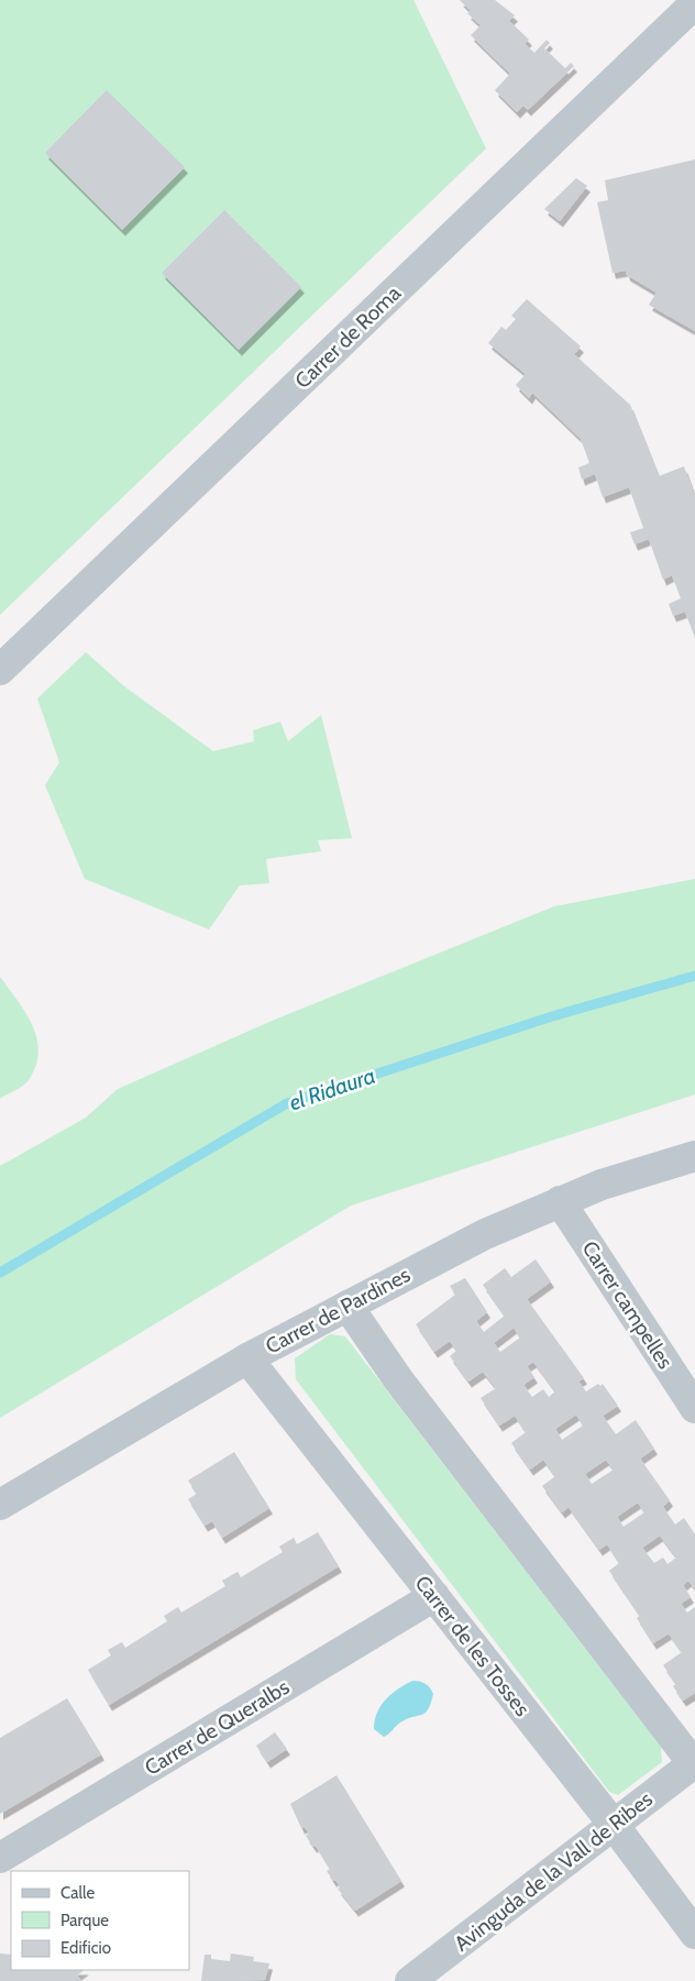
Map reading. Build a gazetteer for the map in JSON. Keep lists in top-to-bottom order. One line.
{"streets":{"street":["Carrer de Roma","Carrer campelles","Carrer de Pardines","Carrer de les Tosses","Carrer de Queralbs","Avinguda de la Vall de Ribes"]},"crossings":[["Carrer campelles","Carrer de Pardines"],["Carrer de Pardines","Carrer de les Tosses"],["Carrer de les Tosses","Carrer de Queralbs"],["Carrer de les Tosses","Avinguda de la Vall de Ribes"]],"water":["el Ridaura"],"legend":["Calle","Parque","Edificio"]}
